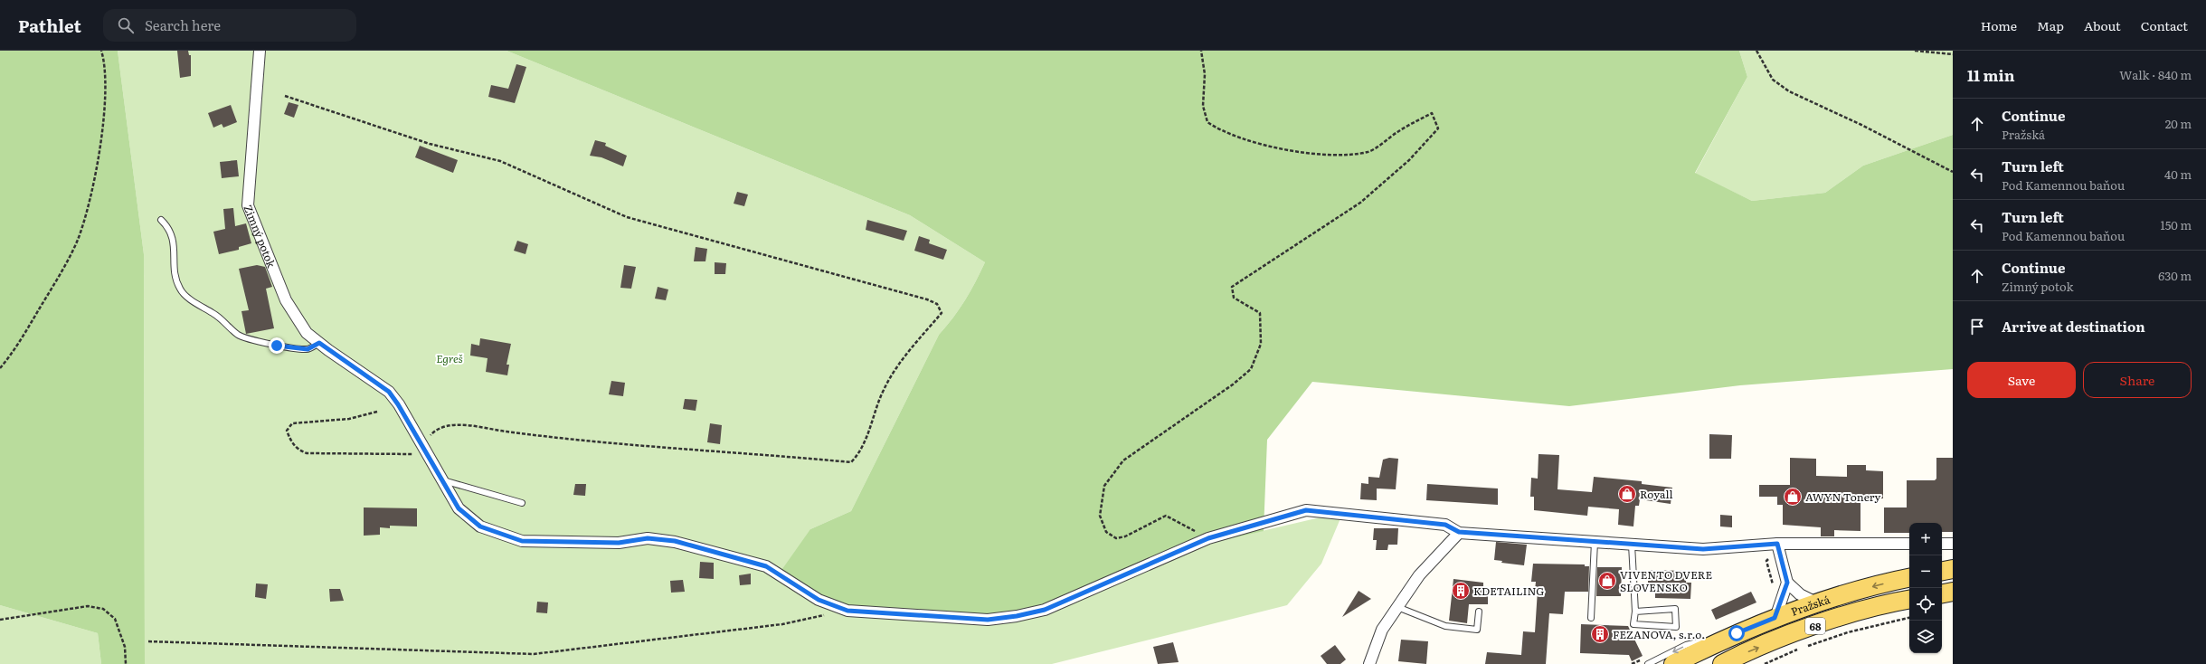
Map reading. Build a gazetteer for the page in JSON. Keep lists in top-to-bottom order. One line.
{"streets":{"main road":["Pražská","68"],"street":["Zimný potok"]},"parks":["Egreš"],"places":{"shop":["Royall","AWYN Tonery","VIVENTO DVERE SLOVENSKO"],"building":["KDETAILING","FEZANOVA, s.r.o."]},"page":{"header":"Pathlet","search":"Search here","nav":["Home","Map","About","Contact"],"heading":["11 min","Walk · 840 m"],"list":[["Continue","Pražská","20 m"],["Turn left","Pod Kamennou baňou","40 m"],["Turn left","Pod Kamennou baňou","150 m"],["Continue","Zimný potok","630 m"],"Arrive at destination"],"buttons":["Save","Share"],"map_buttons":["+","−"]}}
